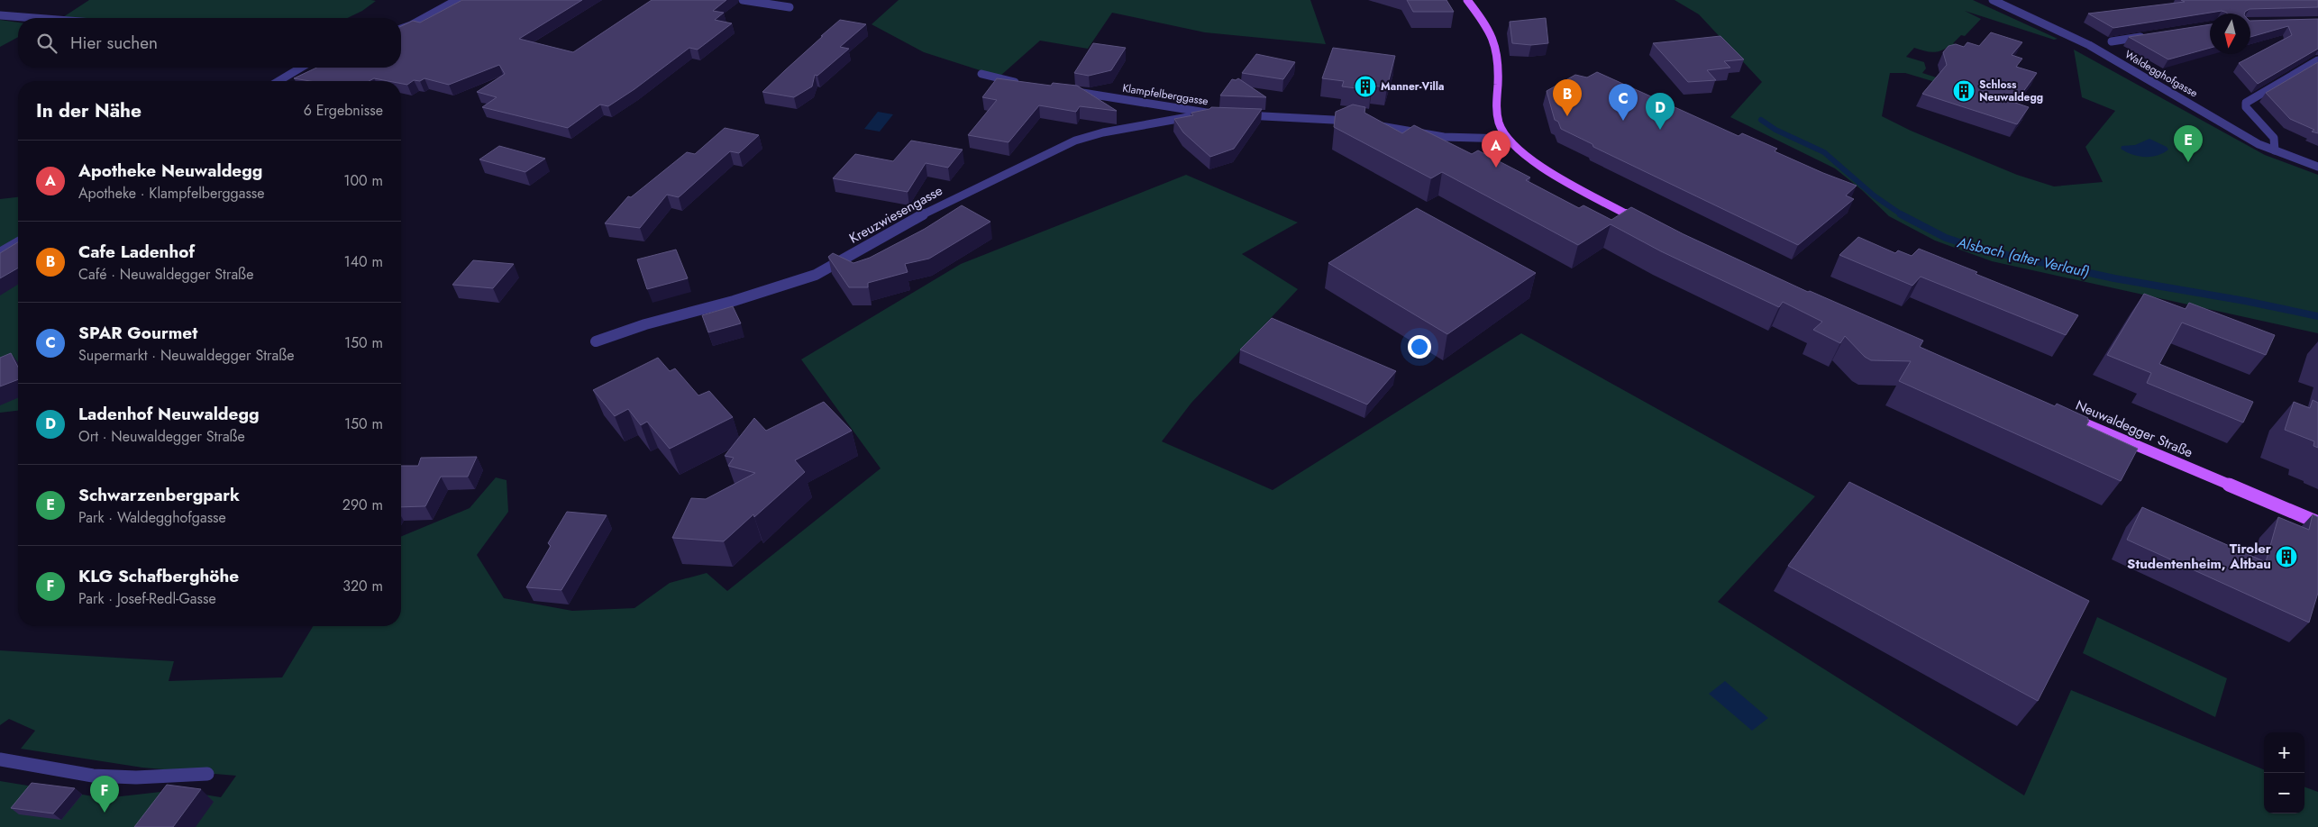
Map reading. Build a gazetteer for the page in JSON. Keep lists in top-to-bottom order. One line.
{"streets":{"main road":["Neuwaldegger Straße"],"street":["Waldegghofgasse","Klampfelberggasse","Kreuzwiesengasse"]},"crossings":[["Klampfelberggasse","Kreuzwiesengasse"]],"water":["Alsbach (alter Verlauf)"],"places":{"building":["Manner-Villa","Schloss Neuwaldegg","Tiroler Studentenheim, Altbau"]},"north":"bottom","page":{"search":"Hier suchen","pins":["B","C","D","E","A","F"],"heading":["In der Nähe","6 Ergebnisse"],"list":[{"mark":"A","name":"Apotheke Neuwaldegg","note":"Apotheke · Klampfelberggasse","value":"100 m"},{"mark":"B","name":"Cafe Ladenhof","note":"Café · Neuwaldegger Straße","value":"140 m"},{"mark":"C","name":"SPAR Gourmet","note":"Supermarkt · Neuwaldegger Straße","value":"150 m"},{"mark":"D","name":"Ladenhof Neuwaldegg","note":"Ort · Neuwaldegger Straße","value":"150 m"},{"mark":"E","name":"Schwarzenbergpark","note":"Park · Waldegghofgasse","value":"290 m"},{"mark":"F","name":"KLG Schafberghöhe","note":"Park · Josef-Redl-Gasse","value":"320 m"}],"map_buttons":["+","−"]}}
